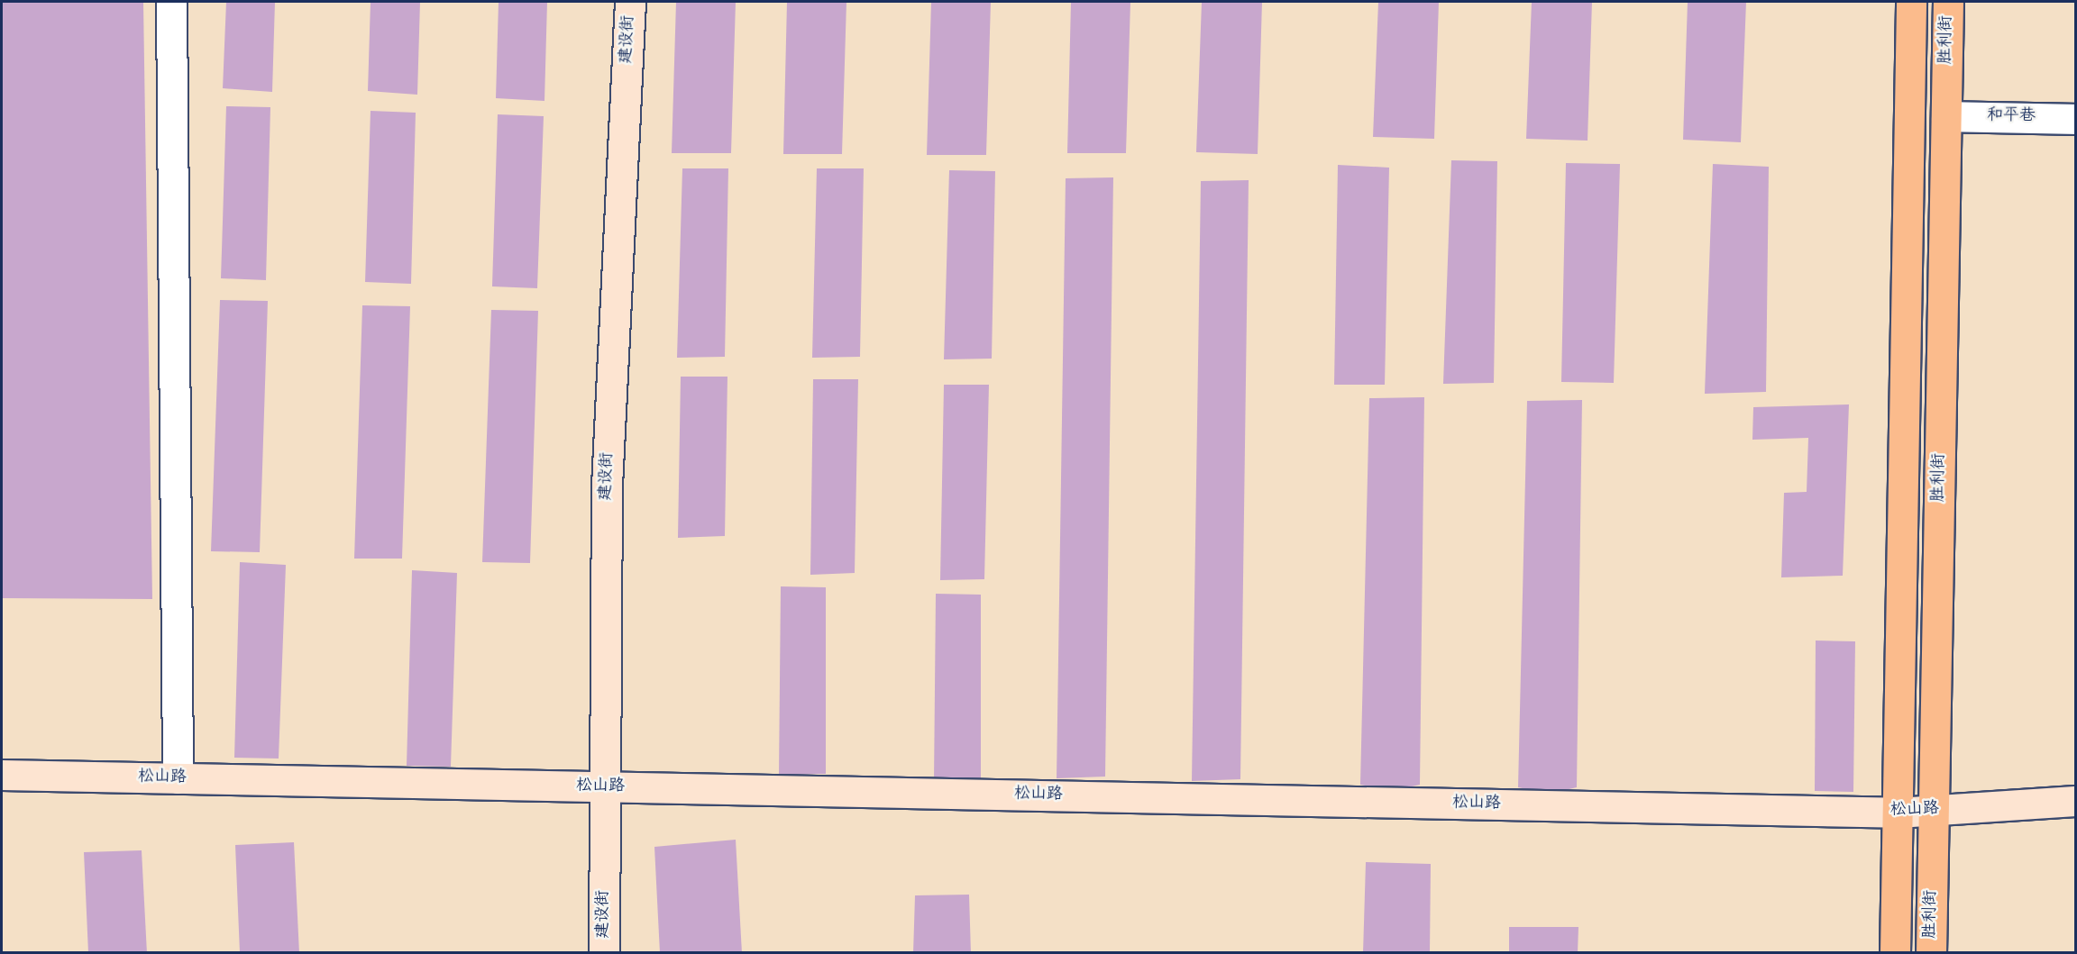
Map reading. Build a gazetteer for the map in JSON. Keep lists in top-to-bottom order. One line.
{"streets":{"main road":["胜利街"],"street":["建设街","和平巷","松山路"]},"crossings":[["建设街","松山路"],["胜利街","和平巷"],["胜利街","松山路"]]}
